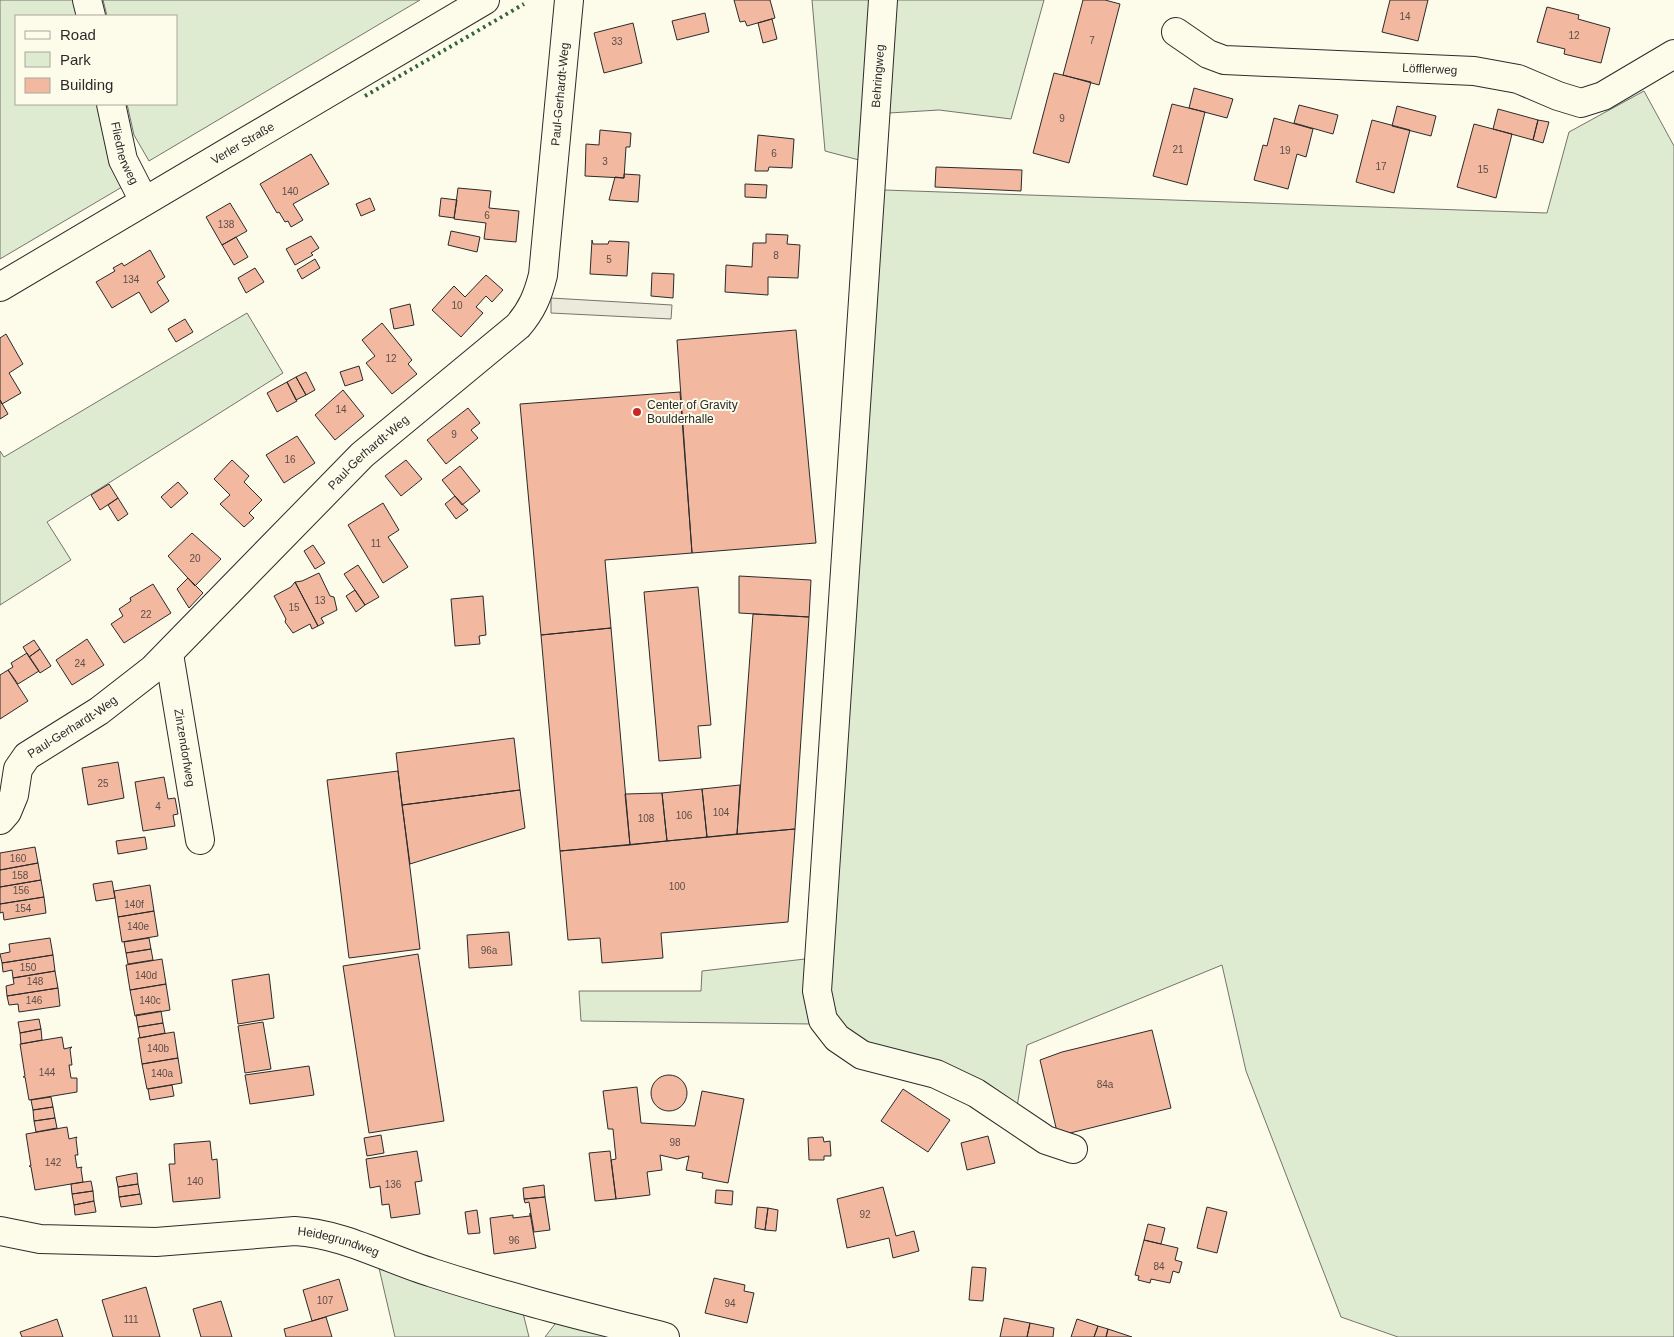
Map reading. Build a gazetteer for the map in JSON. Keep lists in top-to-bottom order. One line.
{"streets":{"street":["Löfflerweg","Behringweg","Paul-Gerhardt-Weg","Verler Straße","Fliednerweg","Zinzendorfweg","Heidegrundweg"]},"crossings":[["Paul-Gerhardt-Weg","Zinzendorfweg"],["Verler Straße","Fliednerweg"]],"places":["Center of Gravity Boulderhalle"],"house_numbers":["14","12","7","33","9","21","19","6","3","17","15","140","6","138","8","5","134","10","12","14","9","16","11","20","13","15","22","24","25","4","104","106","108","160","158","100","156","140f","154","140e","96a","150","140d","148","146","140c","140b","144","140a","84a","98","142","140","136","92","96","84","107","94","111"],"legend":["Road","Park","Building"]}
